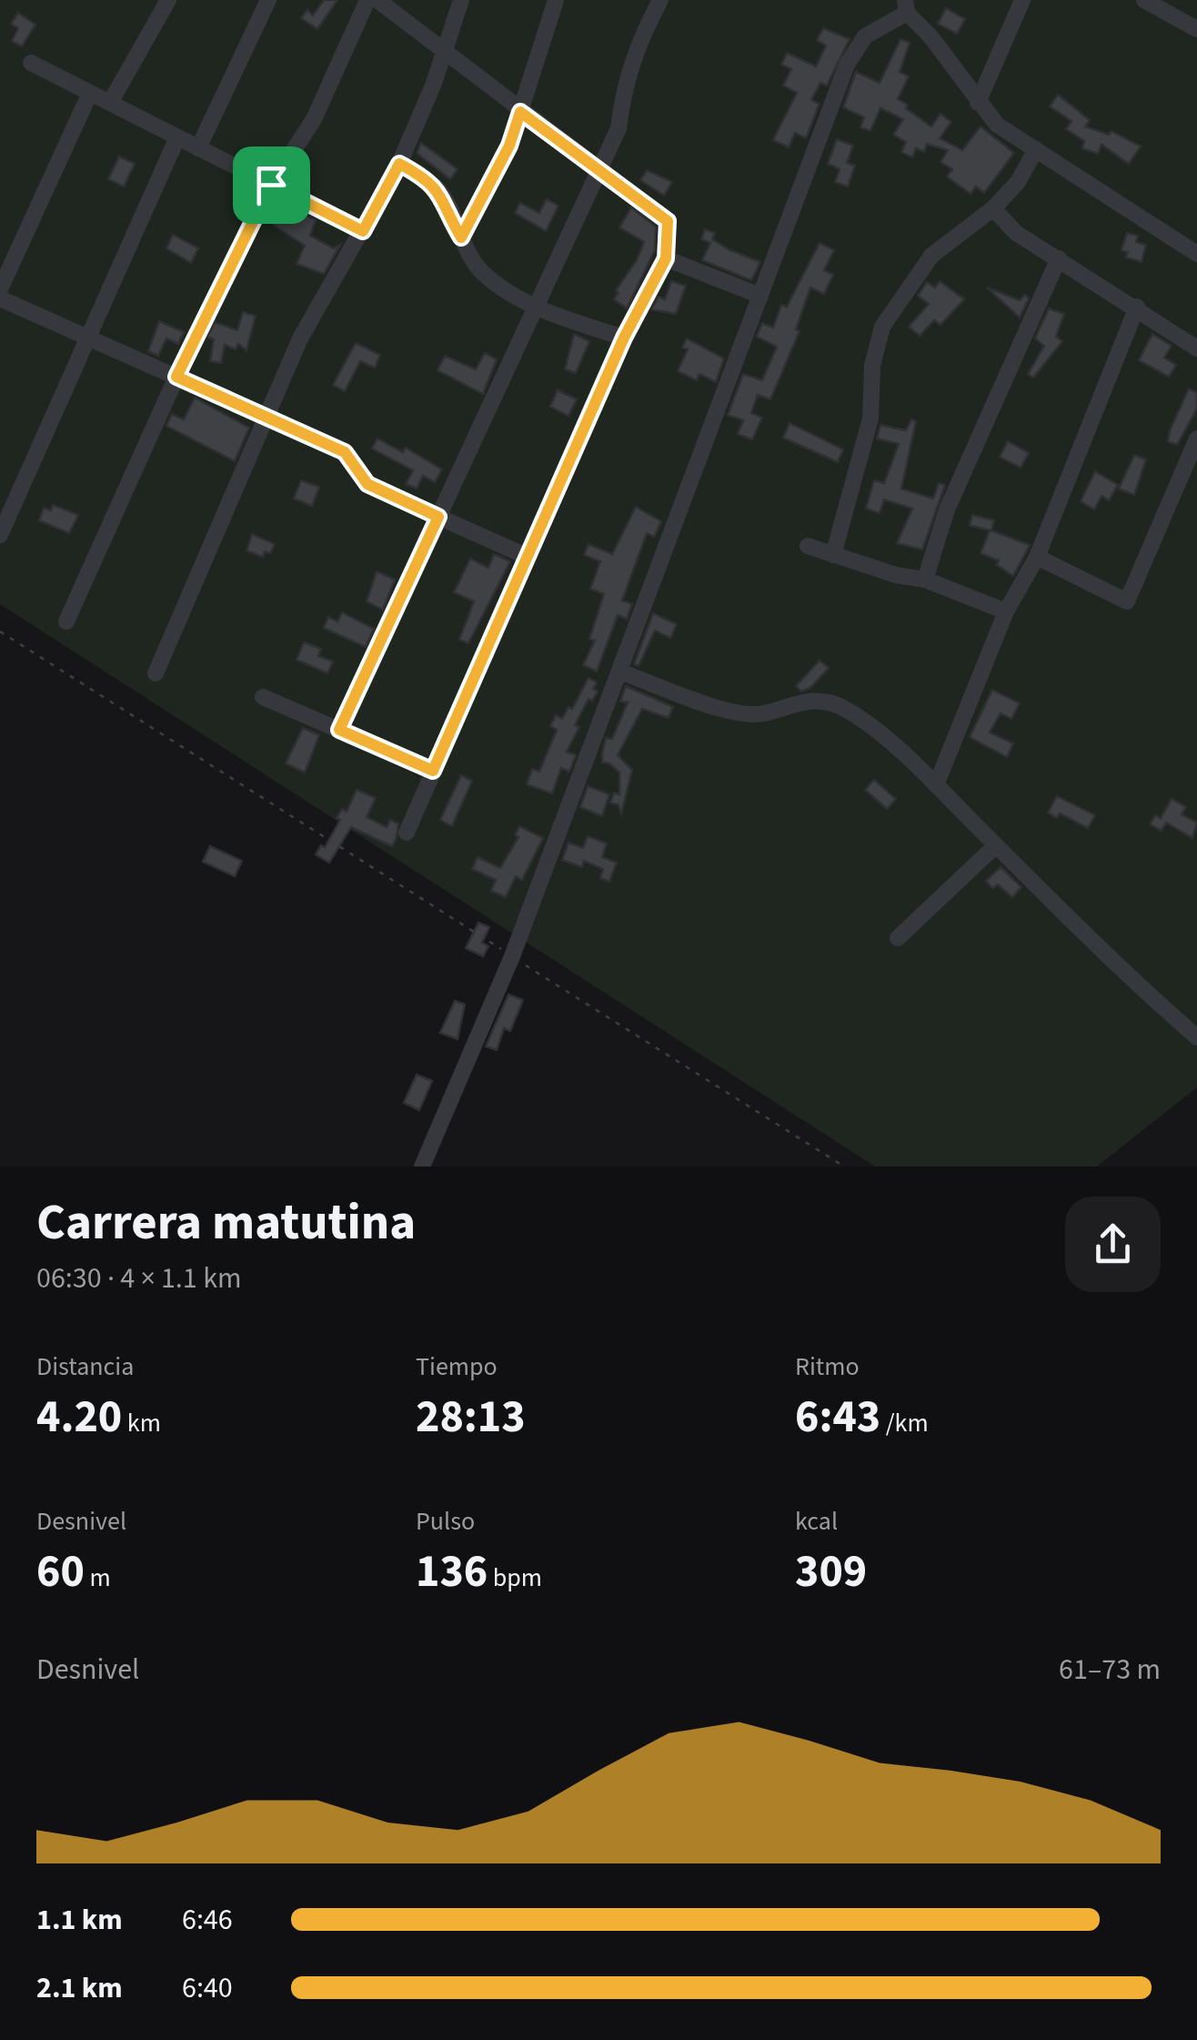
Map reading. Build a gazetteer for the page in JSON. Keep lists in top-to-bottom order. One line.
{"page":{"heading":["Carrera matutina","06:30 · 4 × 1.1 km"],"stats":[["Distancia","4.20 km"],["Tiempo","28:13"],["Ritmo","6:43 /km"],["Desnivel","60 m"],["Pulso","136 bpm"],["kcal","309"]],"chart":["Desnivel","61–73 m"],"list":[{"name":"1.1 km","note":"6:46"},{"name":"2.1 km","note":"6:40"}]}}
